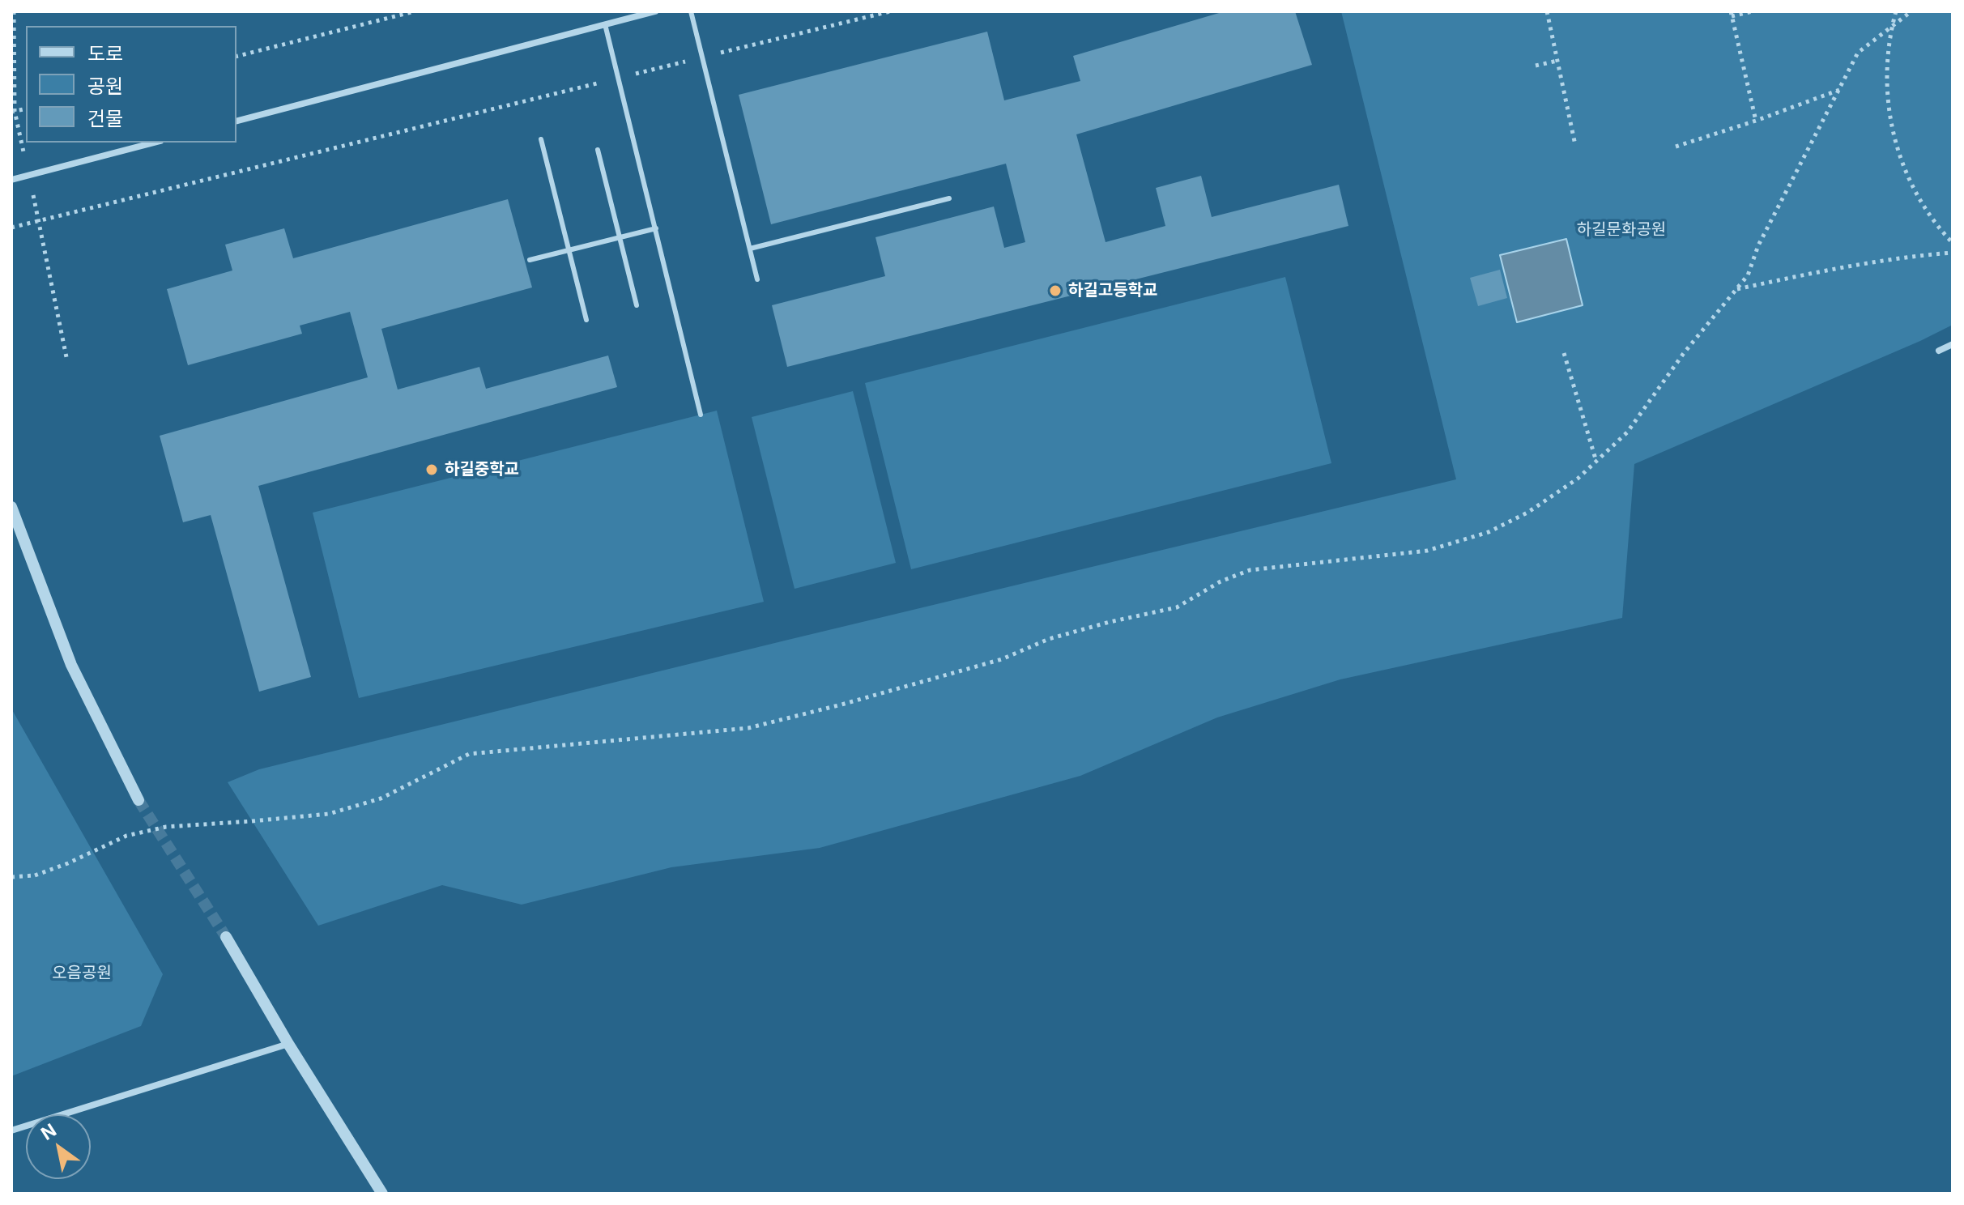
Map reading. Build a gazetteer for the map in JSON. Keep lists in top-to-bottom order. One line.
{"parks":["하길문화공원","오음공원"],"places":["하길고등학교","하길중학교"],"legend":["도로","공원","건물"],"north":"top left"}
